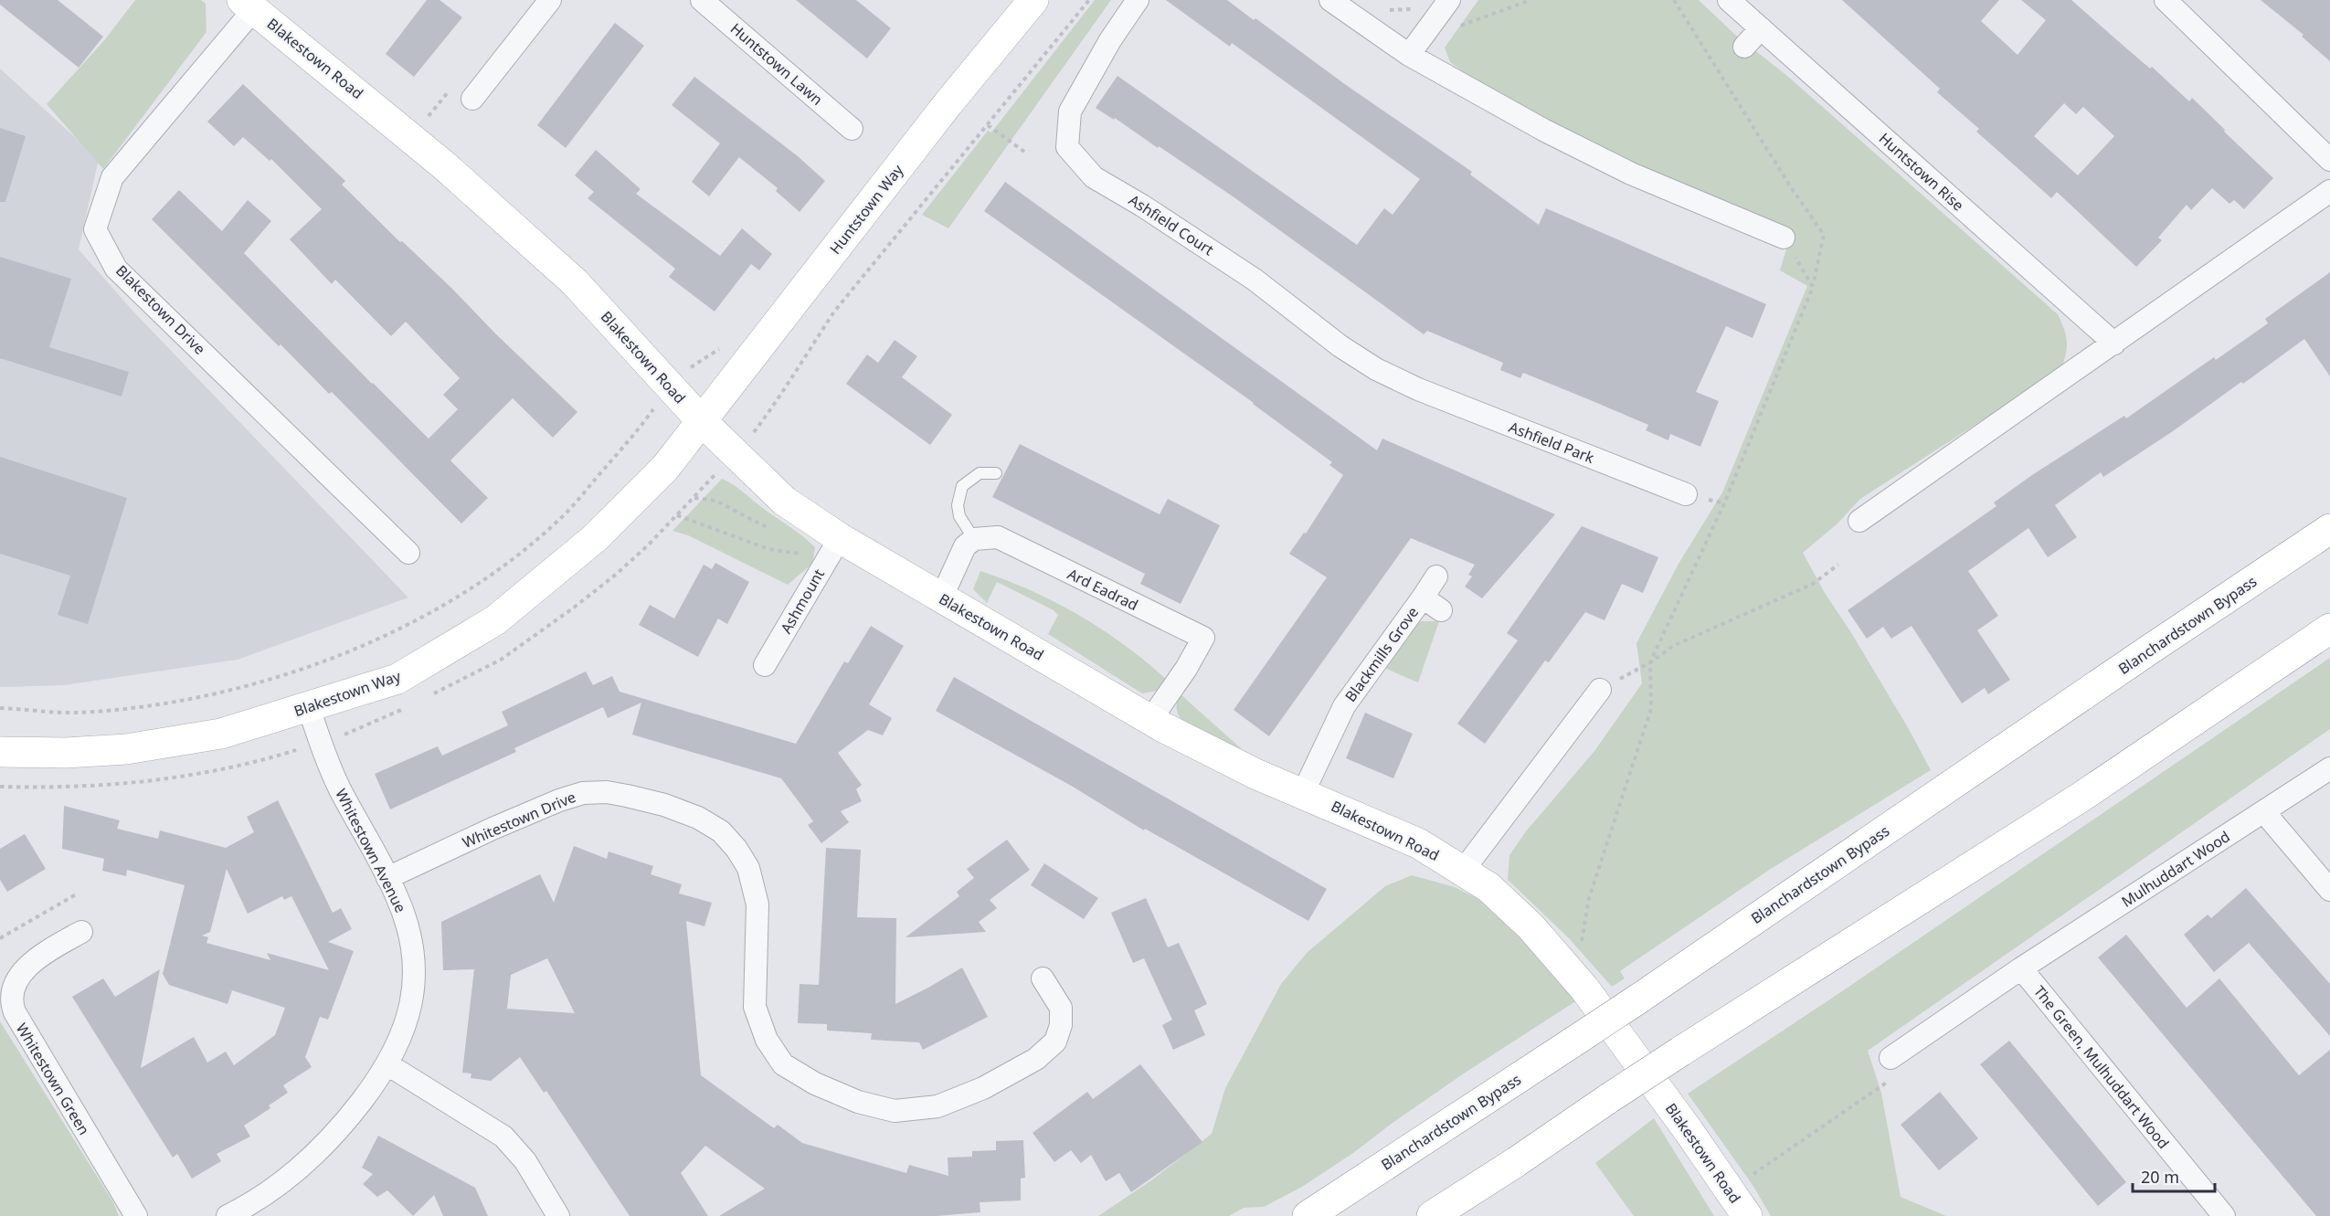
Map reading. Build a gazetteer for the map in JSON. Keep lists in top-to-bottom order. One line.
{"streets":{"main road":["Blakestown Road","Huntstown Way","Blanchardstown Bypass","Blakestown Way"],"street":["Huntstown Lawn","Huntstown Rise","Ashfield Court","Blakestown Drive","Ashfield Park","Ard Eadrad","Ashmount","Blackmills Grove","Whitestown Drive","Whitestown Avenue","Mulhuddart Wood","The Green, Mulhuddart Wood","Whitestown Green"]},"crossings":[["Blakestown Road","Huntstown Way"],["Blakestown Road","Blakestown Drive"],["Blakestown Road","Ard Eadrad"],["Blakestown Road","Ashmount"],["Blakestown Road","Blackmills Grove"],["Blakestown Road","Blakestown Way"],["Huntstown Way","Blakestown Way"],["Ashfield Court","Ashfield Park"],["Blakestown Way","Whitestown Avenue"],["Whitestown Drive","Whitestown Avenue"],["Mulhuddart Wood","The Green, Mulhuddart Wood"]],"scale_bar":"20 m"}
